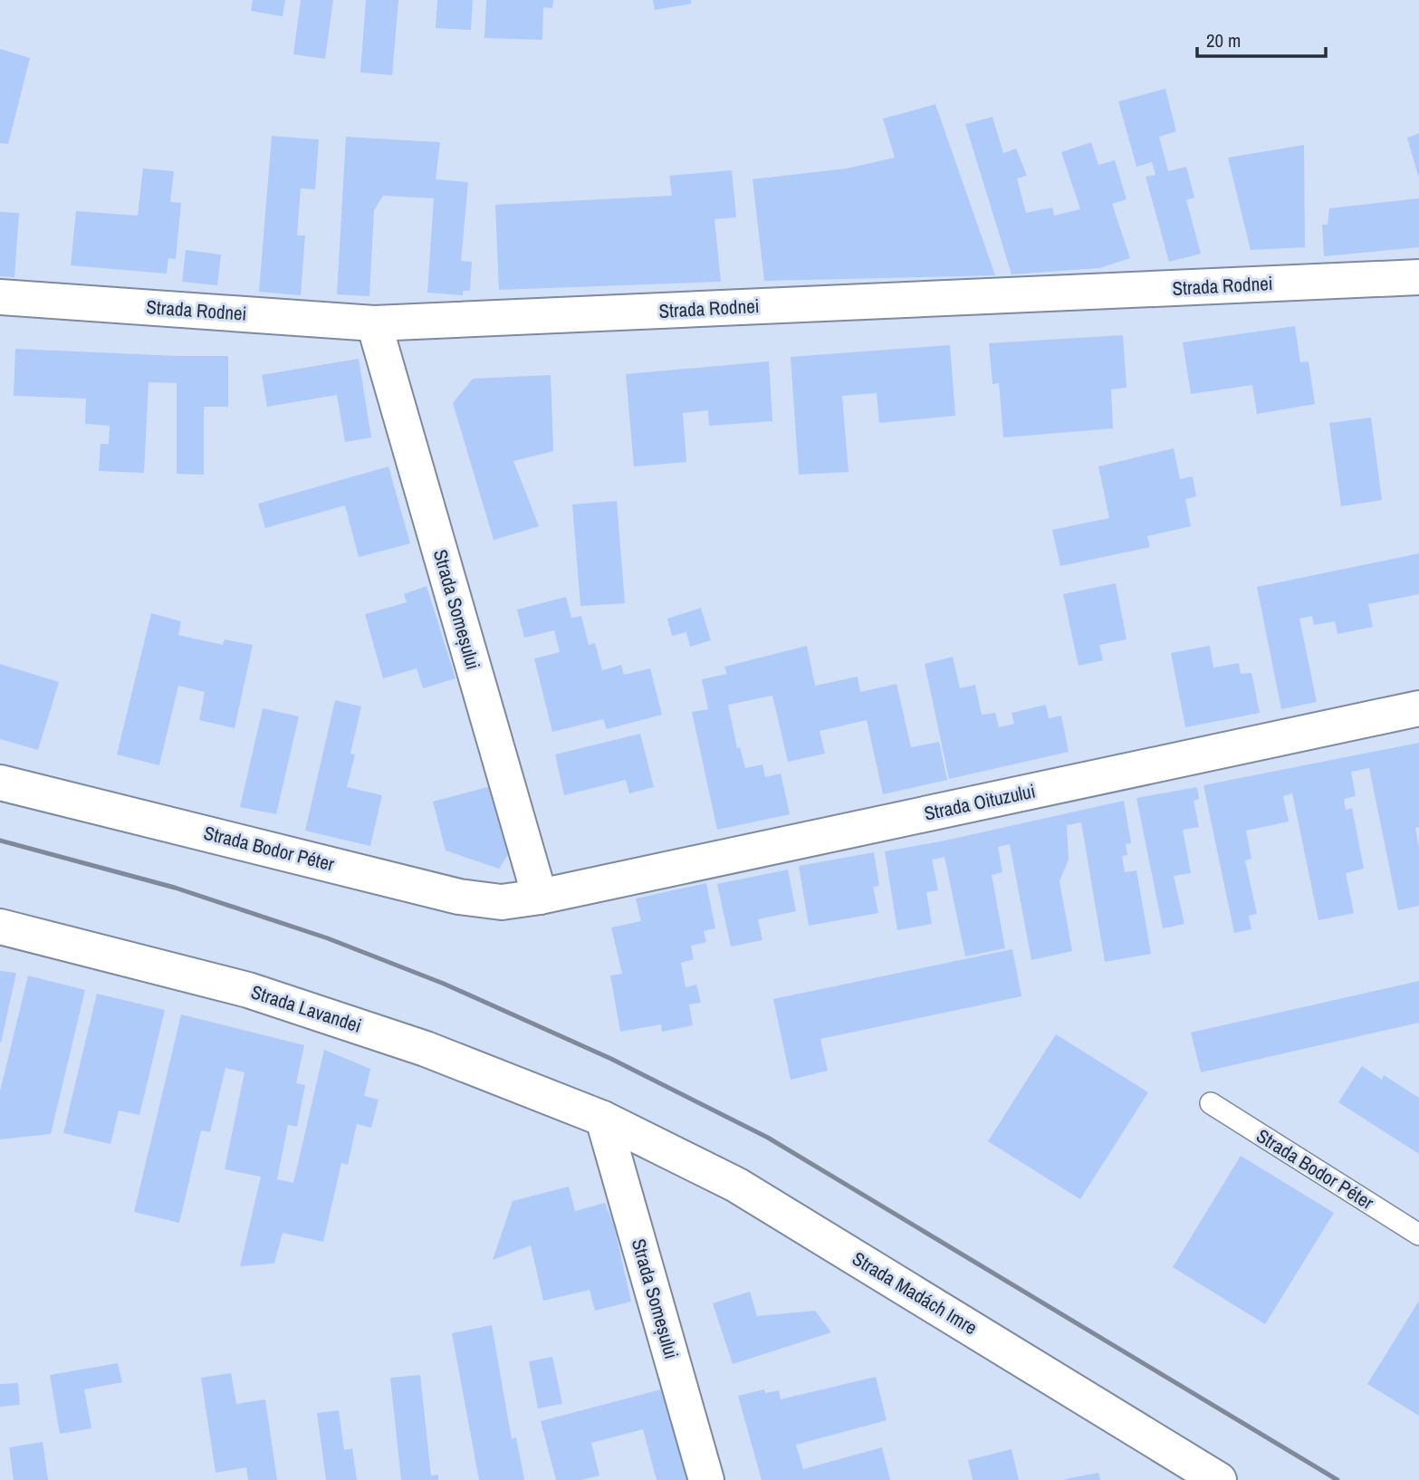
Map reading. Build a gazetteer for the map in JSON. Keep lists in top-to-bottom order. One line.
{"streets":{"street":["Strada Rodnei","Strada Someșului","Strada Oituzului","Strada Bodor Péter","Strada Lavandei","Strada Madách Imre"]},"crossings":[["Strada Rodnei","Strada Someșului"],["Strada Someșului","Strada Oituzului"],["Strada Someșului","Strada Bodor Péter"],["Strada Someșului","Strada Lavandei"],["Strada Someșului","Strada Madách Imre"],["Strada Oituzului","Strada Bodor Péter"],["Strada Lavandei","Strada Madách Imre"]],"scale_bar":"20 m"}
